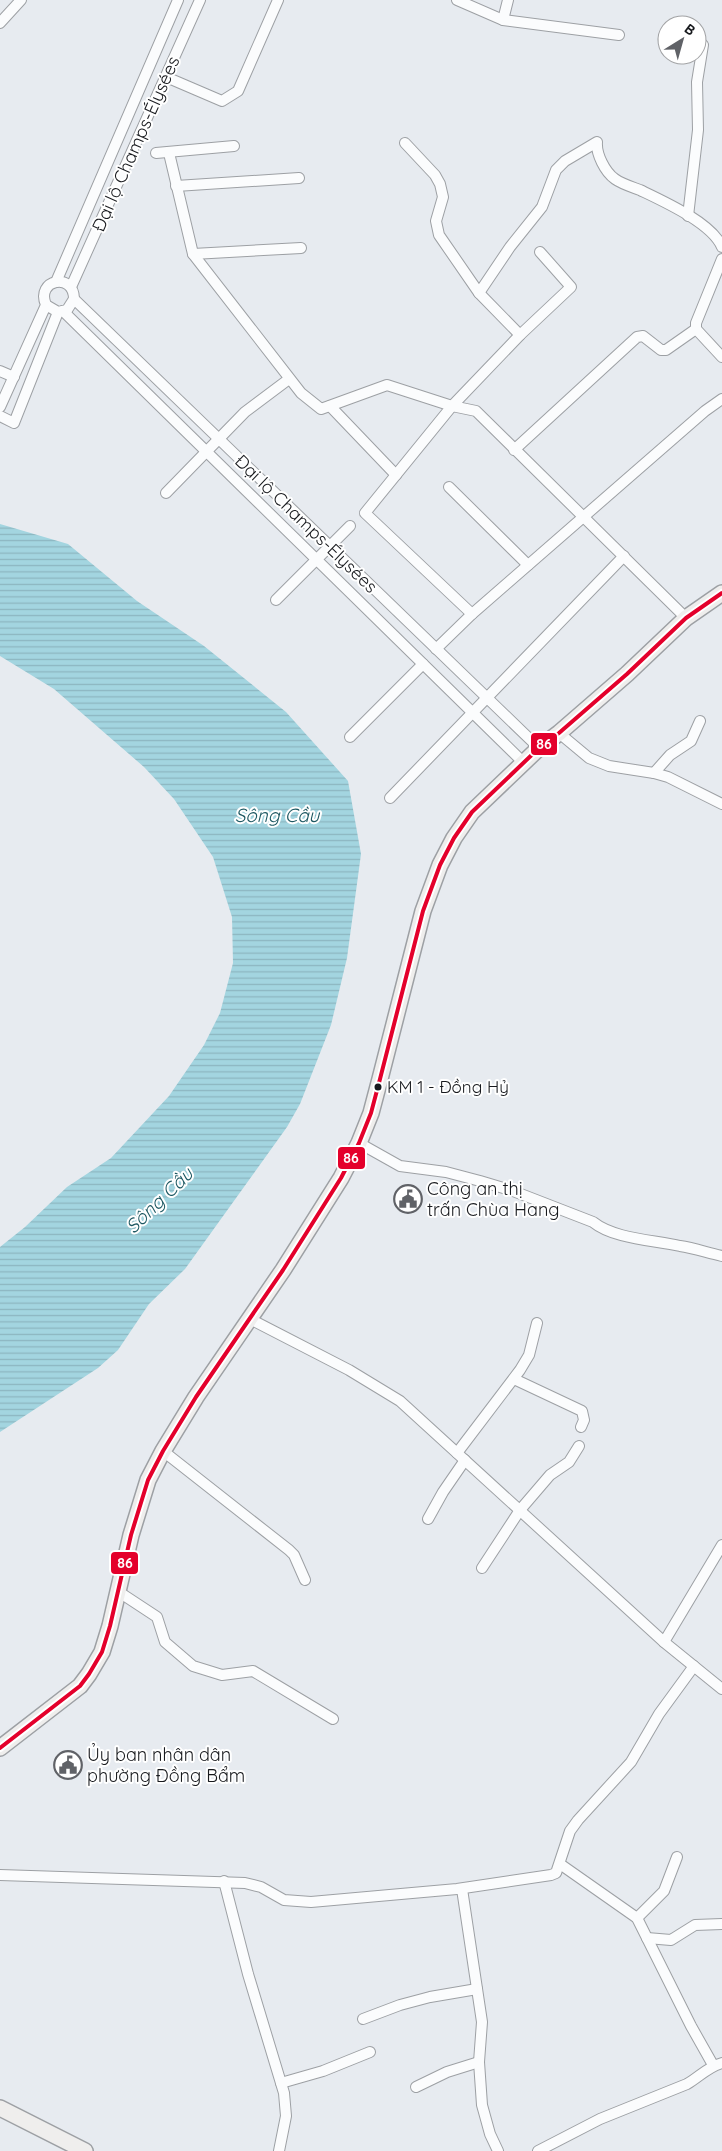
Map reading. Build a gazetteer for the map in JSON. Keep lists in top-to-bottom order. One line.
{"streets":{"street":["Đại lộ Champs-Élysées"]},"water":["Sông Cầu"],"places":{"other":["KM 1 - Đồng Hỷ"],"public building":["Công an thị trấn Chùa Hang","Ủy ban nhân dân phường Đồng Bẩm"]},"lines":["transit line 86"],"north":"top right"}
